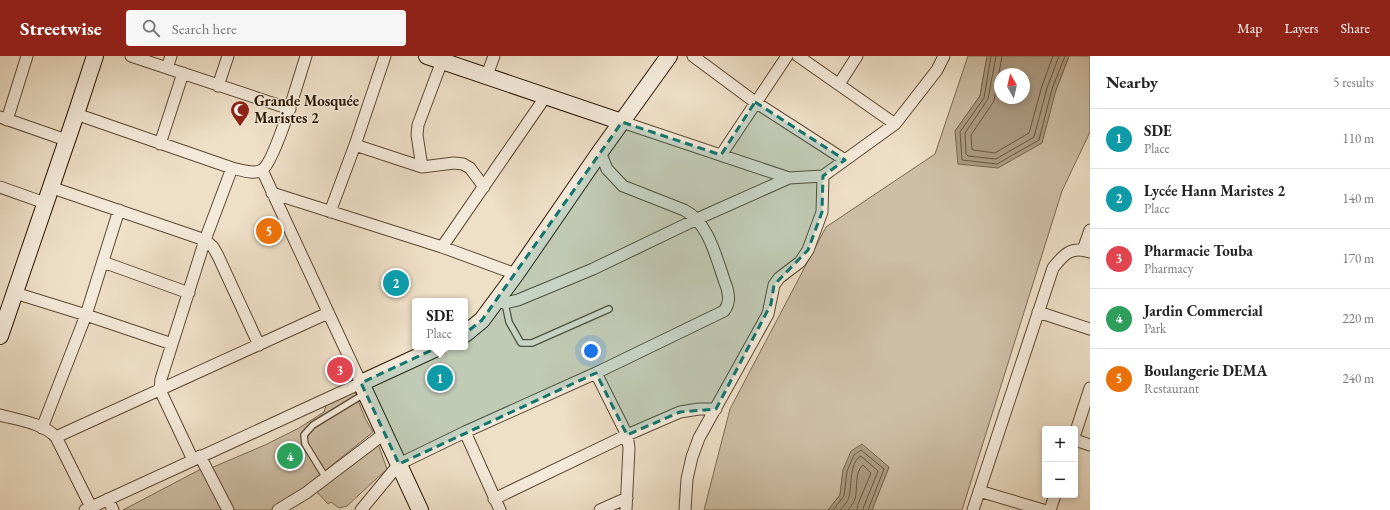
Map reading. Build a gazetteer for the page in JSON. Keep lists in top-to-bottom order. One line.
{"places":{"mosque":["Grande Mosquée Maristes 2"]},"north":"top","page":{"header":"Streetwise","search":"Search here","nav":["Map","Layers","Share"],"heading":["Nearby","5 results"],"list":[{"mark":"1","name":"SDE","note":"Place","value":"110 m"},{"mark":"2","name":"Lycée Hann Maristes 2","note":"Place","value":"140 m"},{"mark":"3","name":"Pharmacie Touba","note":"Pharmacy","value":"170 m"},{"mark":"4","name":"Jardin Commercial","note":"Park","value":"220 m"},{"mark":"5","name":"Boulangerie DEMA","note":"Restaurant","value":"240 m"}],"pins":["5","2","3","1","4"],"popup":["SDE","Place"],"map_buttons":["+","−"]}}
